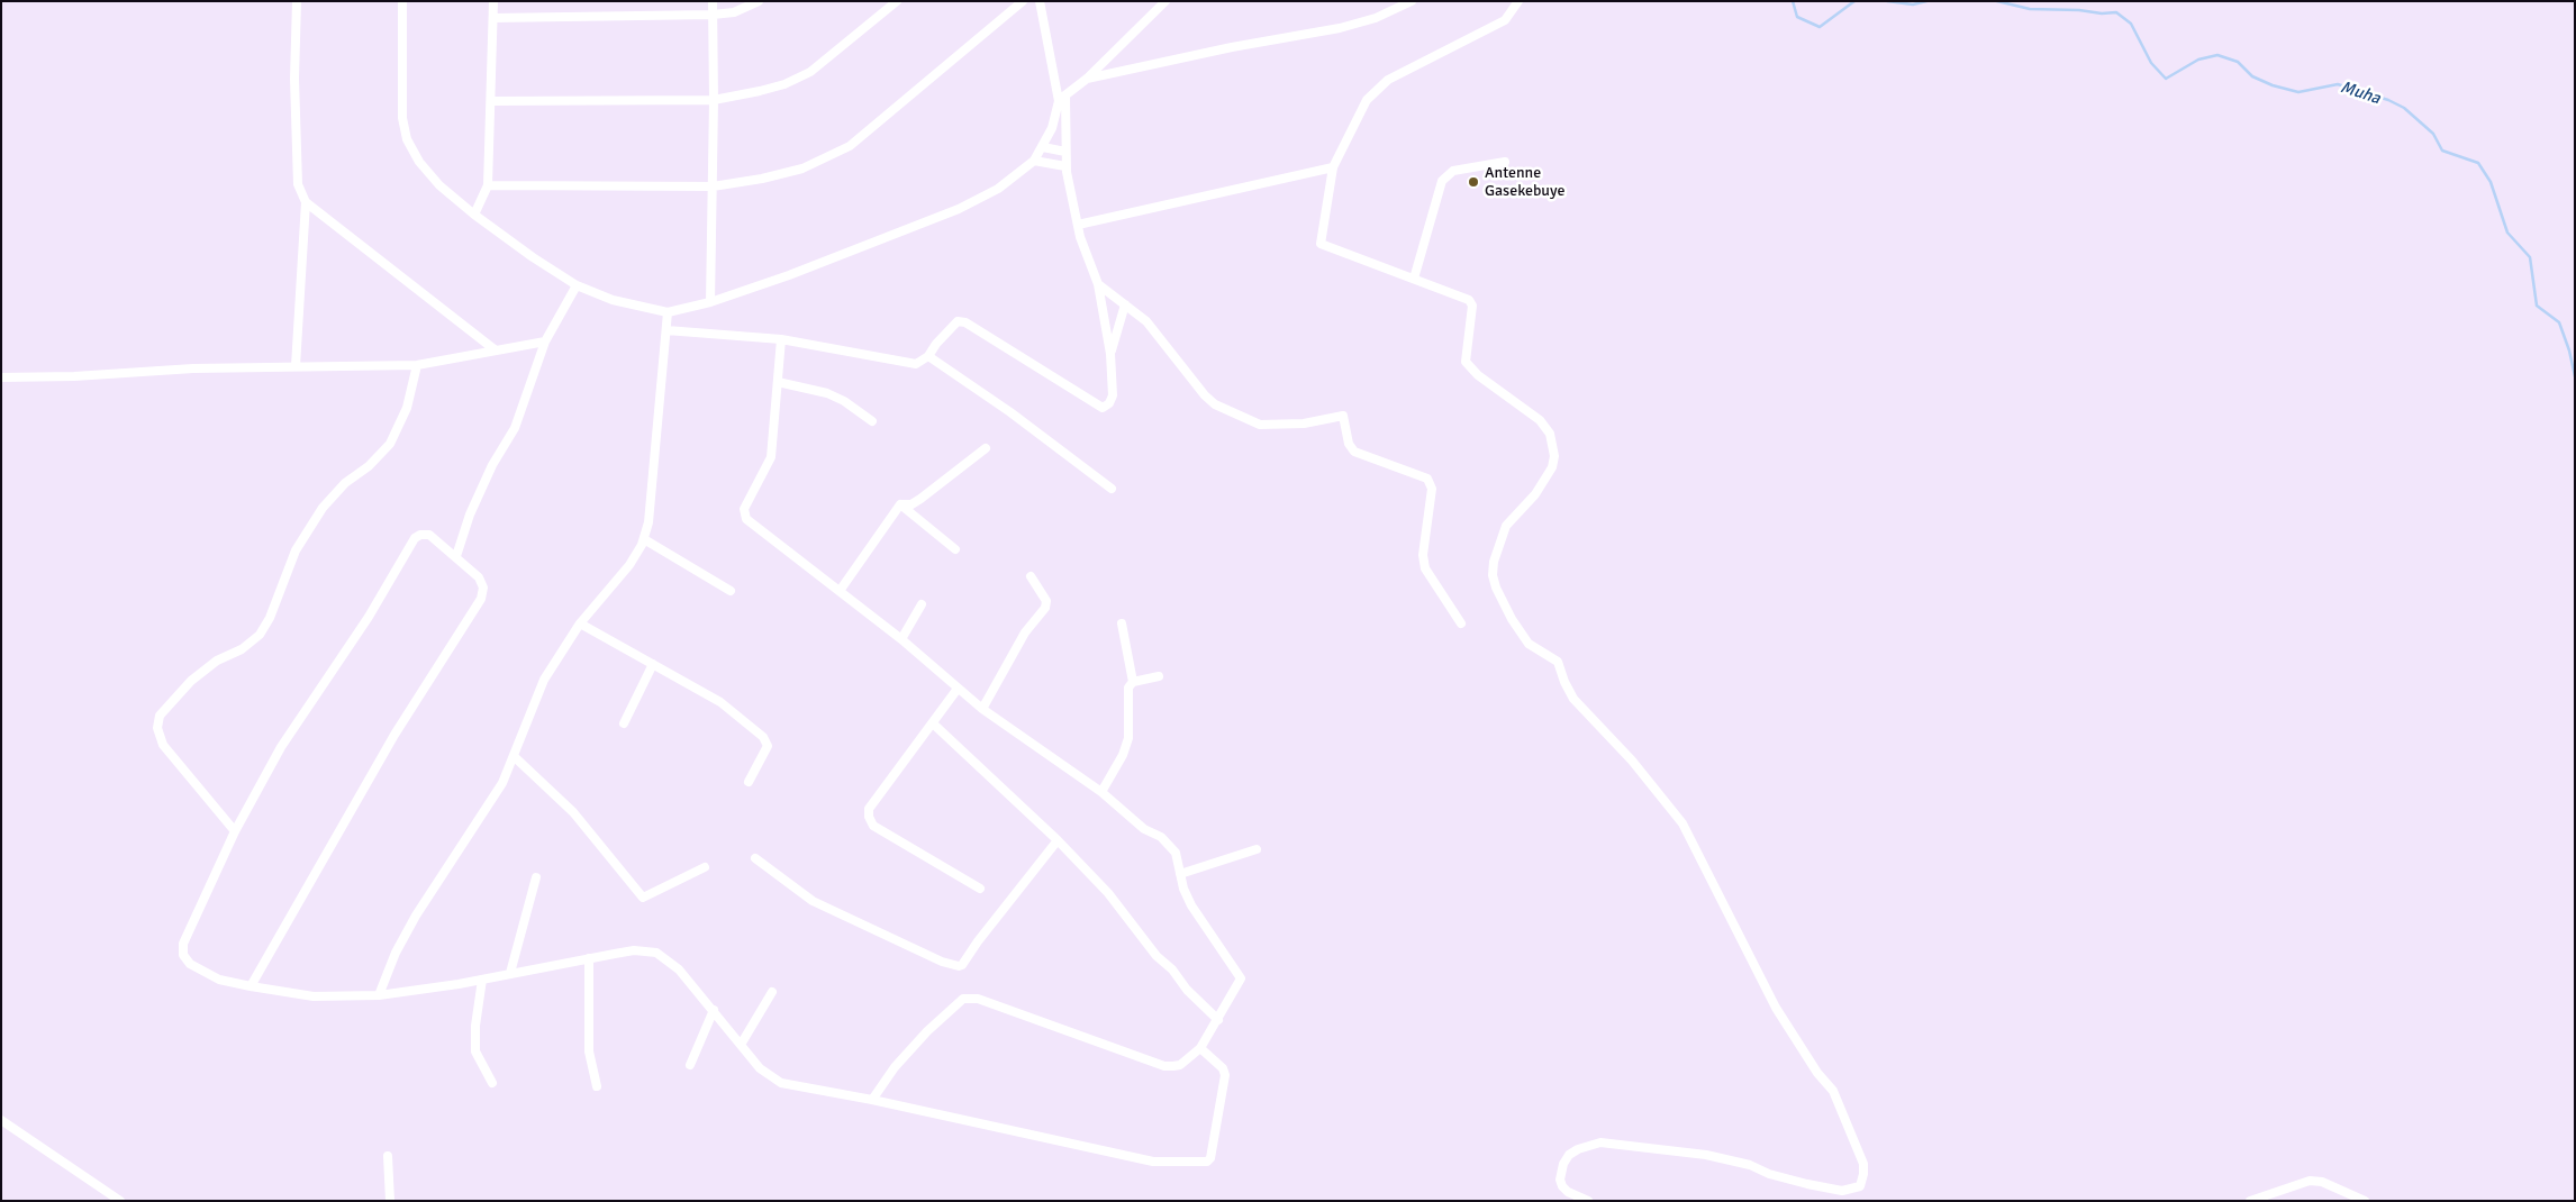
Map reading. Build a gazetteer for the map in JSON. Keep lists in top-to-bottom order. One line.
{"water":["Muha"],"places":["Antenne Gasekebuye"]}
